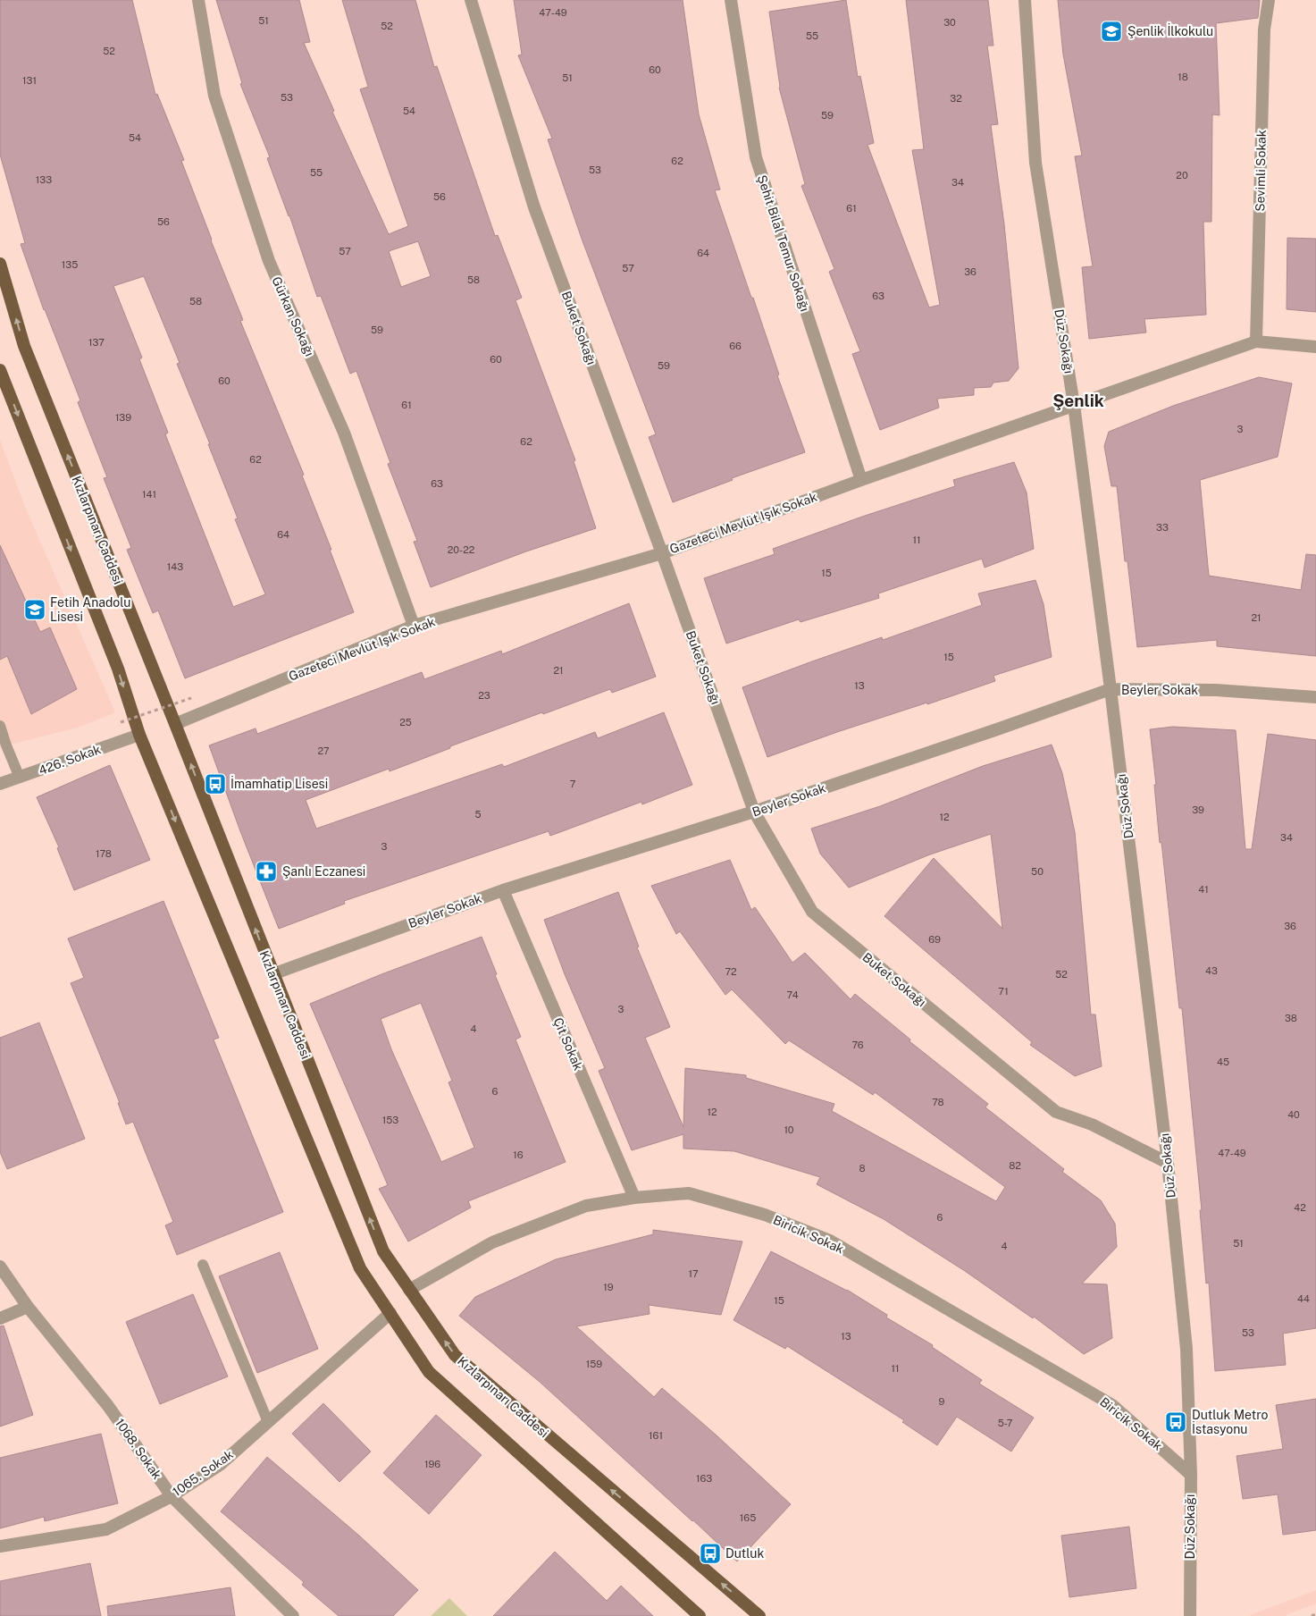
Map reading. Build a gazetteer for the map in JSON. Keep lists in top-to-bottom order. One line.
{"streets":{"main road":["Kızlarpınarı Caddesi"],"street":["Sevimli Sokak","Şehit Bilal Temur Sokağı","Gürkan Sokağı","Buket Sokağı","Düz Sokağı","Gazeteci Mevlüt Işık Sokak","Beyler Sokak","426. Sokak","Çit Sokak","Biricik Sokak","1068. Sokak","1065. Sokak"]},"crossings":[["Sevimli Sokak","Gazeteci Mevlüt Işık Sokak"],["Şehit Bilal Temur Sokağı","Gazeteci Mevlüt Işık Sokak"],["Gürkan Sokağı","Gazeteci Mevlüt Işık Sokak"],["Buket Sokağı","Düz Sokağı"],["Buket Sokağı","Gazeteci Mevlüt Işık Sokak"],["Buket Sokağı","Beyler Sokak"],["Düz Sokağı","Gazeteci Mevlüt Işık Sokak"],["Düz Sokağı","Beyler Sokak"],["Düz Sokağı","Biricik Sokak"],["Gazeteci Mevlüt Işık Sokak","Kızlarpınarı Caddesi"],["Kızlarpınarı Caddesi","Beyler Sokak"],["Kızlarpınarı Caddesi","Biricik Sokak"],["Beyler Sokak","Çit Sokak"],["Çit Sokak","Biricik Sokak"],["1068. Sokak","1065. Sokak"]],"districts":["Şenlik"],"places":{"school or university":["Şenlik İlkokulu","Fetih Anadolu Lisesi"],"bus stop":["İmamhatip Lisesi","Dutluk Metro İstasyonu","Dutluk"],"pharmacy":["Şanlı Eczanesi"]},"house_numbers":["47-49","51","30","52","55","52","60","18","51","131","53","32","54","59","54","62","53","55","20","133","34","56","61","56","57","64","135","57","36","58","63","58","59","137","66","60","59","60","61","139","3","62","62","63","141","33","64","11","20-22","143","15","21","15","21","13","23","25","27","7","39","5","12","34","3","178","50","41","36","69","43","72","52","71","74","3","38","4","76","45","6","78","12","40","153","10","47-49","16","82","8","42","6","51","4","17","19","44","15","53","13","159","11","9","5-7","161","196","163","165"]}
